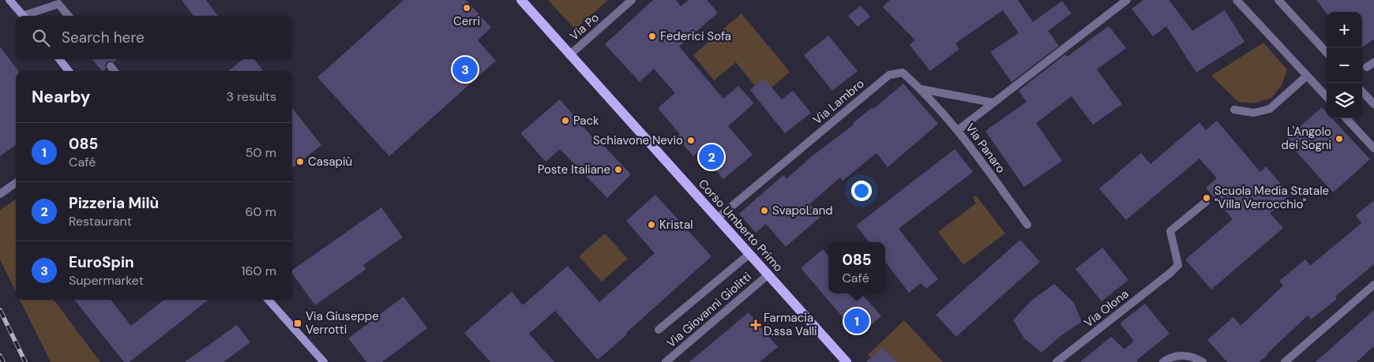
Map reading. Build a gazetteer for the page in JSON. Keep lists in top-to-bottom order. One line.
{"streets":{"main road":["Corso Umberto Primo"],"street":["Via Po","Via Lambro","Via Panaro","Via Olona","Via Giovanni Giolitti"]},"crossings":[["Via Po","Corso Umberto Primo"],["Via Lambro","Via Panaro"],["Via Lambro","Corso Umberto Primo"],["Corso Umberto Primo","Via Giovanni Giolitti"]],"places":{"other":["Cerri","Federici Sofa","Pack","L'Angolo dei Sogni","Schiavone Nevio","Casapiù","Poste Italiane","Scuola Media Statale \"Villa Verrocchio\"","SvapoLand","Kristal"],"transit":["Via Giuseppe Verrotti"],"health":["Farmacia D.ssa Valli"]},"page":{"map_buttons":["+","−"],"search":"Search here","pins":["3","2","1"],"heading":["Nearby","3 results"],"list":[{"mark":"1","name":"085","note":"Café","value":"50 m"},{"mark":"2","name":"Pizzeria Milù","note":"Restaurant","value":"60 m"},{"mark":"3","name":"EuroSpin","note":"Supermarket","value":"160 m"}],"popup":["085","Café"]}}
